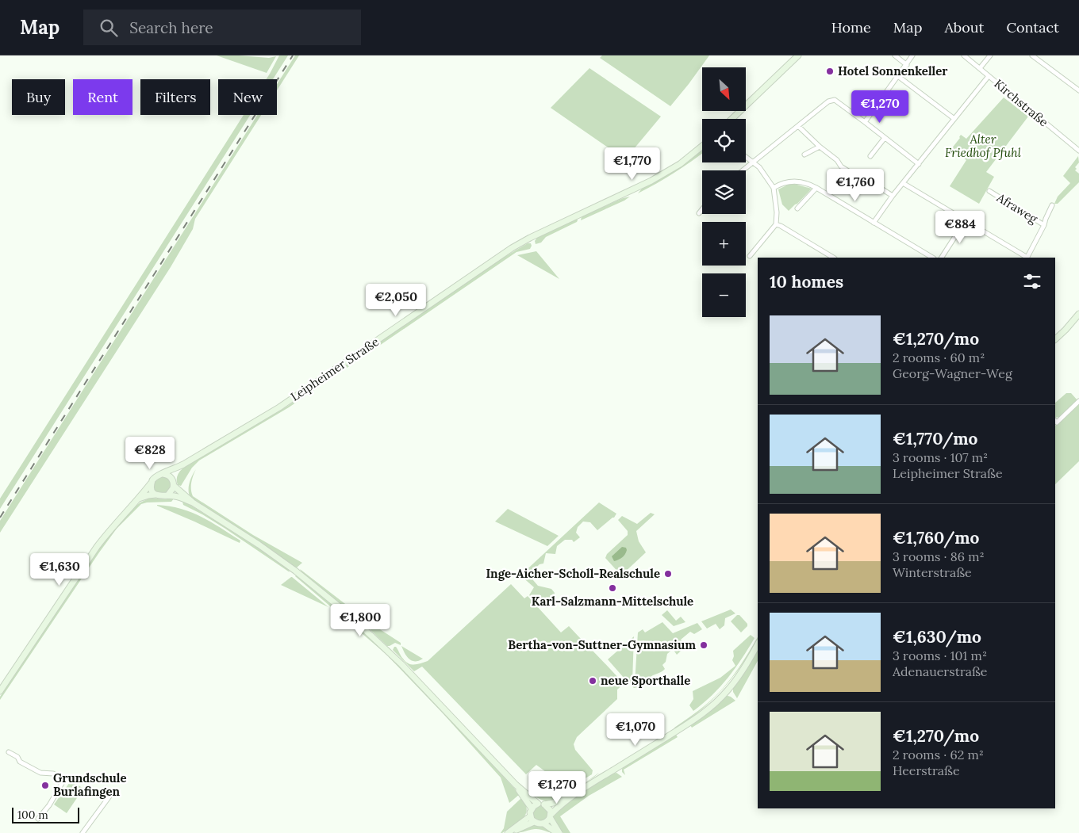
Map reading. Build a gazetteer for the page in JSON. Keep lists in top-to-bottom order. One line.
{"streets":{"main road":["Leipheimer Straße"],"street":["Kirchstraße","Afraweg"]},"parks":["Alter Friedhof Pfuhl"],"places":["Hotel Sonnenkeller","Inge-Aicher-Scholl-Realschule","Karl-Salzmann-Mittelschule","Bertha-von-Suttner-Gymnasium","neue Sporthalle","Grundschule Burlafingen"],"scale_bar":"100 m","north":"bottom right","page":{"header":"Map","search":"Search here","nav":["Home","Map","About","Contact"],"map_buttons":["+","−"],"chip":["Buy","Rent","Filters","New"],"price":["€1,270","€1,770","€1,760","€884","€2,050","€828","€1,630","€1,800","€1,070","€1,270"],"heading":"10 homes","list":[{"name":"€1,270/mo","note":"2 rooms · 60 m² · Georg-Wagner-Weg"},{"name":"€1,770/mo","note":"3 rooms · 107 m² · Leipheimer Straße"},{"name":"€1,760/mo","note":"3 rooms · 86 m² · Winterstraße"},{"name":"€1,630/mo","note":"3 rooms · 101 m² · Adenauerstraße"},{"name":"€1,270/mo","note":"2 rooms · 62 m² · Heerstraße"}],"scale":"100 m"}}
